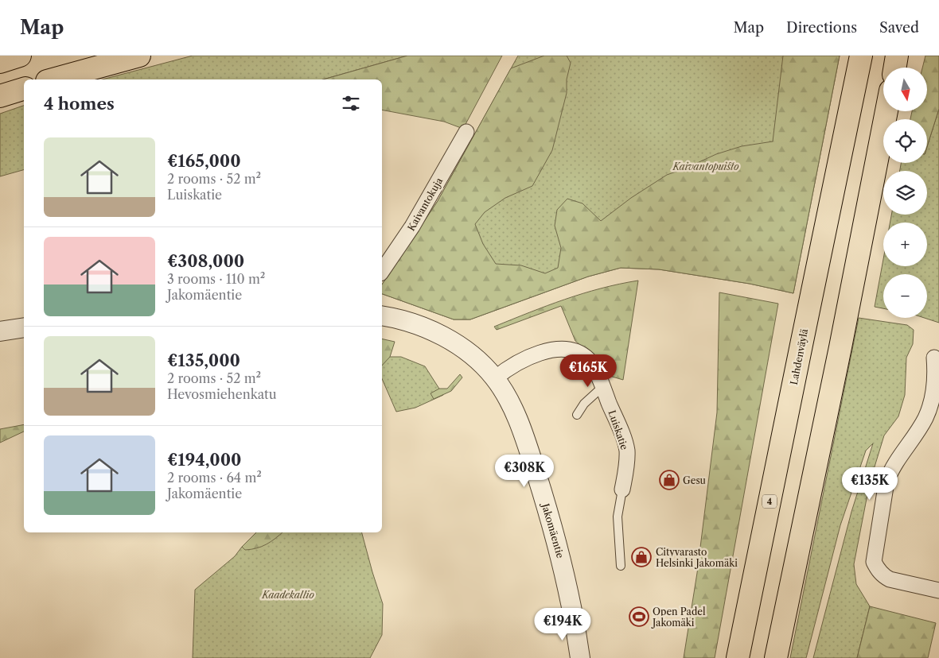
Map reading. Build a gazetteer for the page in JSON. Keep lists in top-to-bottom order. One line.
{"streets":{"highway":["Lahdenväylä","4"],"street":["Kaivantokuja","Luiskatie","Jakomäentie"]},"crossings":[["Luiskatie","Jakomäentie"]],"parks":["Kaivantopuisto","Kaadekallio"],"places":{"shop":["Gesu","Cityvarasto Helsinki Jakomäki"],"sports":["Open Padel Jakomäki"]},"north":"bottom","page":{"header":"Map","nav":["Map","Directions","Saved"],"map_buttons":["+","−"],"heading":"4 homes","list":[{"name":"€165,000","note":"2 rooms · 52 m² · Luiskatie"},{"name":"€308,000","note":"3 rooms · 110 m² · Jakomäentie"},{"name":"€135,000","note":"2 rooms · 52 m² · Hevosmiehenkatu"},{"name":"€194,000","note":"2 rooms · 64 m² · Jakomäentie"}],"price":["€165K","€308K","€135K","€194K"]}}
